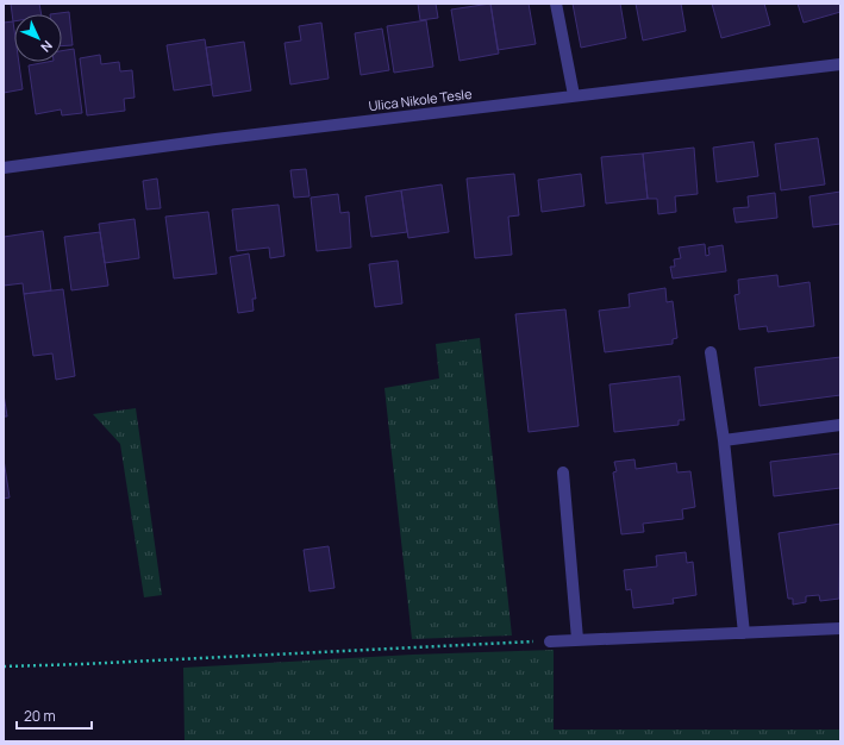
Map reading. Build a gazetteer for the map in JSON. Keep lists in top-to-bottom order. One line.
{"streets":{"street":["Ulica Nikole Tesle"]},"scale_bar":"20 m","north":"bottom right"}
